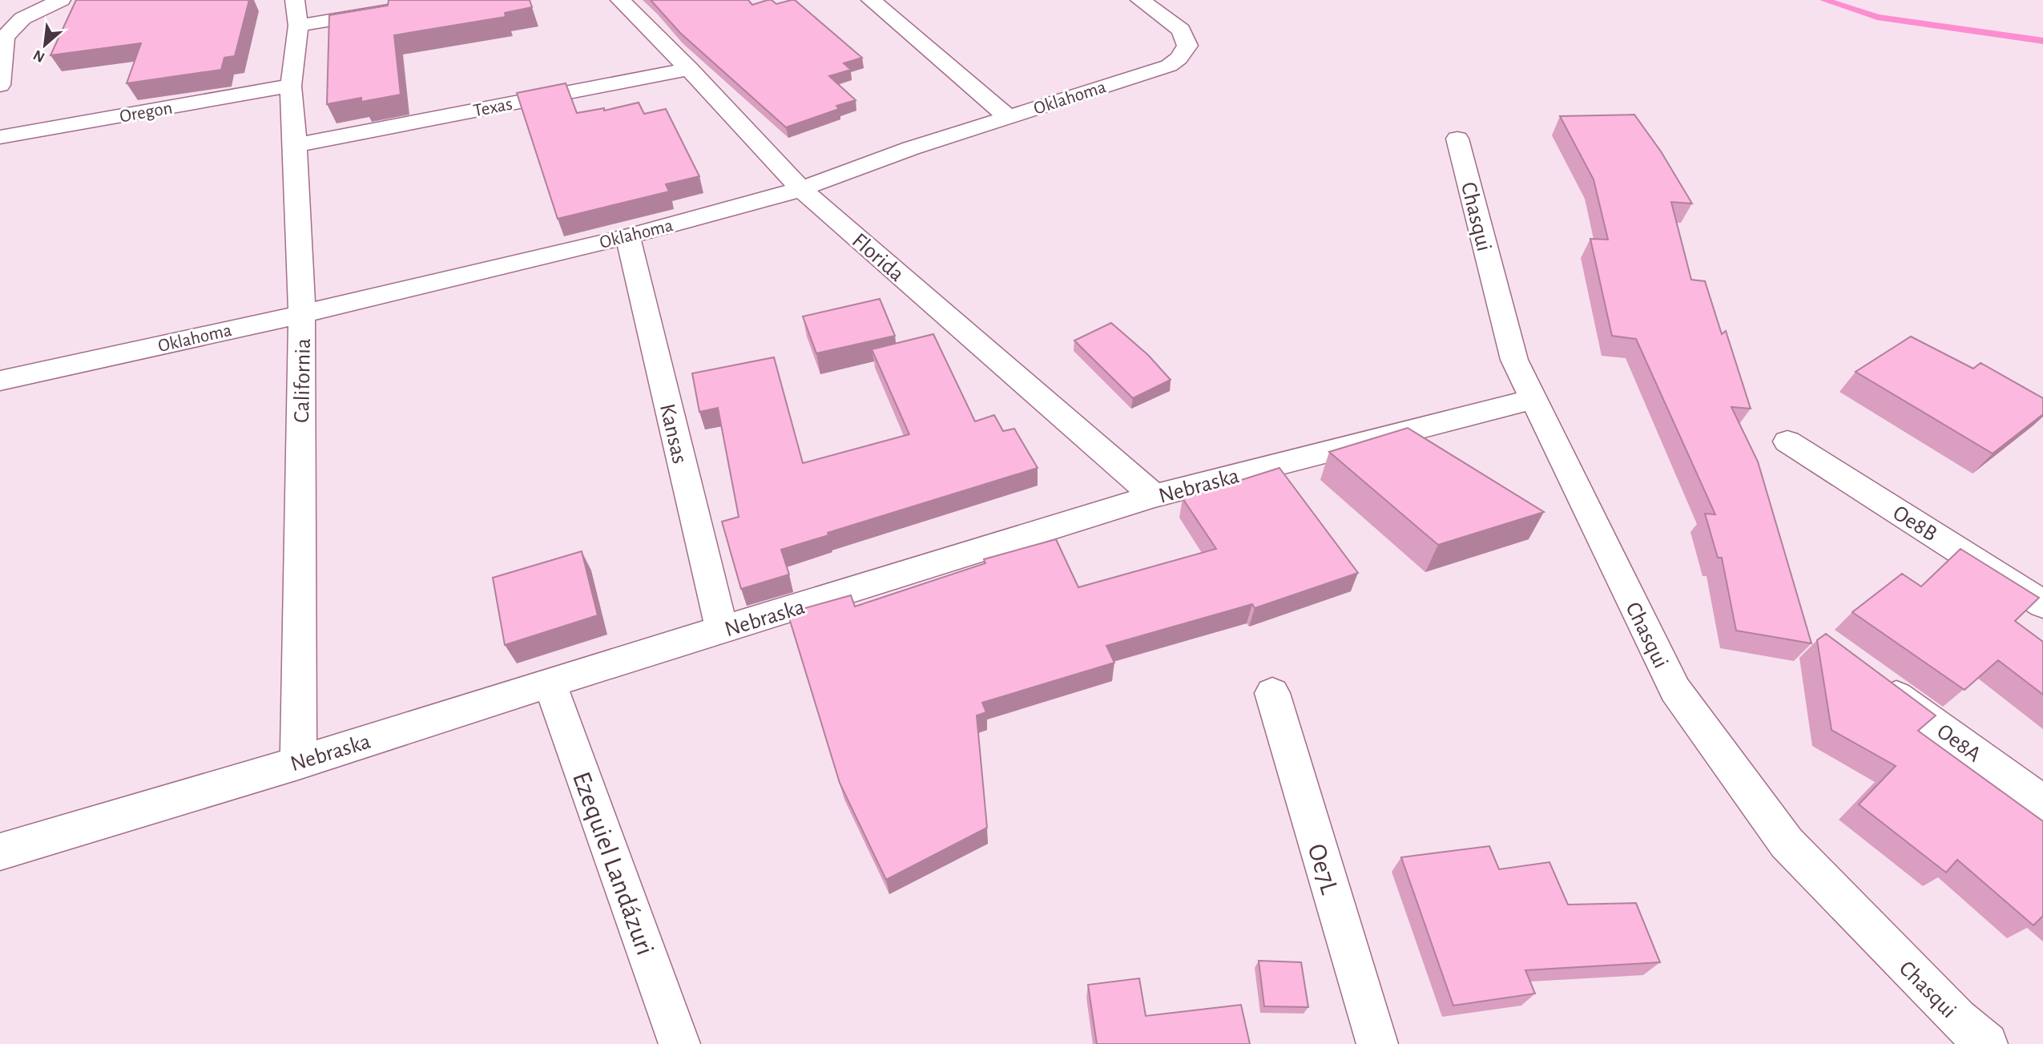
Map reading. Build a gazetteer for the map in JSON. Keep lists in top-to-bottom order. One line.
{"streets":{"street":["Oklahoma","Texas","Oregon","Chasqui","Florida","California","Kansas","Nebraska","Oe8B","Oe8A","Ezequiel Landázuri","Oe7L"]},"crossings":[["Oklahoma","Florida"],["Oklahoma","California"],["Oklahoma","Kansas"],["Texas","Florida"],["Texas","California"],["Oregon","California"],["Chasqui","Nebraska"],["Florida","Nebraska"],["California","Nebraska"],["Kansas","Nebraska"],["Nebraska","Ezequiel Landázuri"]],"north":"bottom left"}
